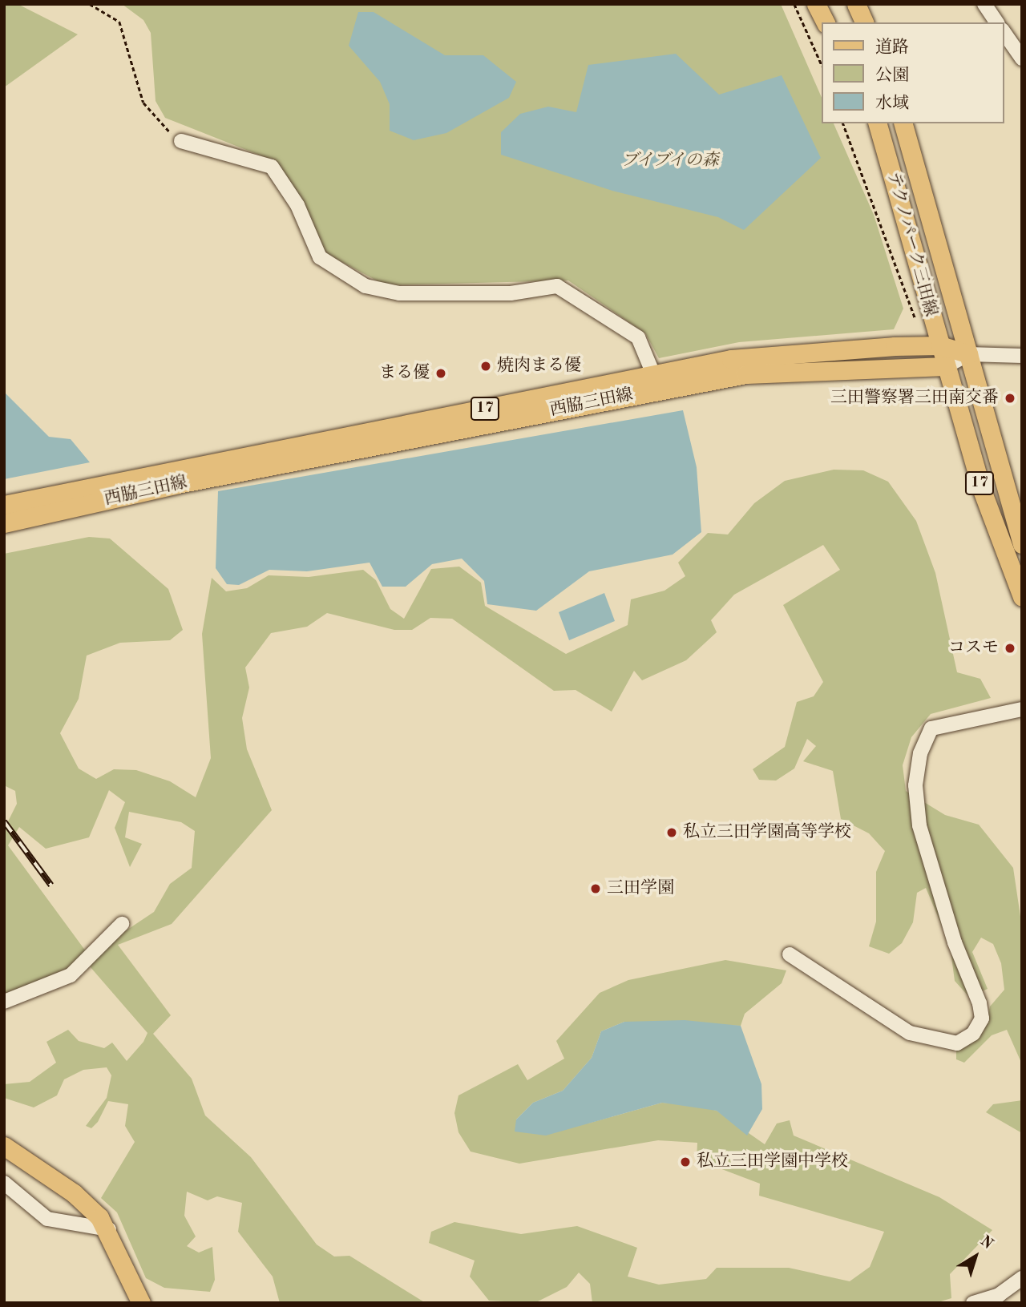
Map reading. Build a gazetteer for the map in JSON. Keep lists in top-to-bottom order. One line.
{"streets":{"main road":["テクノパーク三田線","西脇三田線","17"]},"crossings":[["テクノパーク三田線","西脇三田線"],["テクノパーク三田線","17"],["西脇三田線","17"]],"parks":["ブイブイの森"],"places":["焼肉まる優","まる優","三田警察署三田南交番","コスモ","私立三田学園高等学校","三田学園","私立三田学園中学校"],"legend":["道路","公園","水域"],"north":"top right"}
